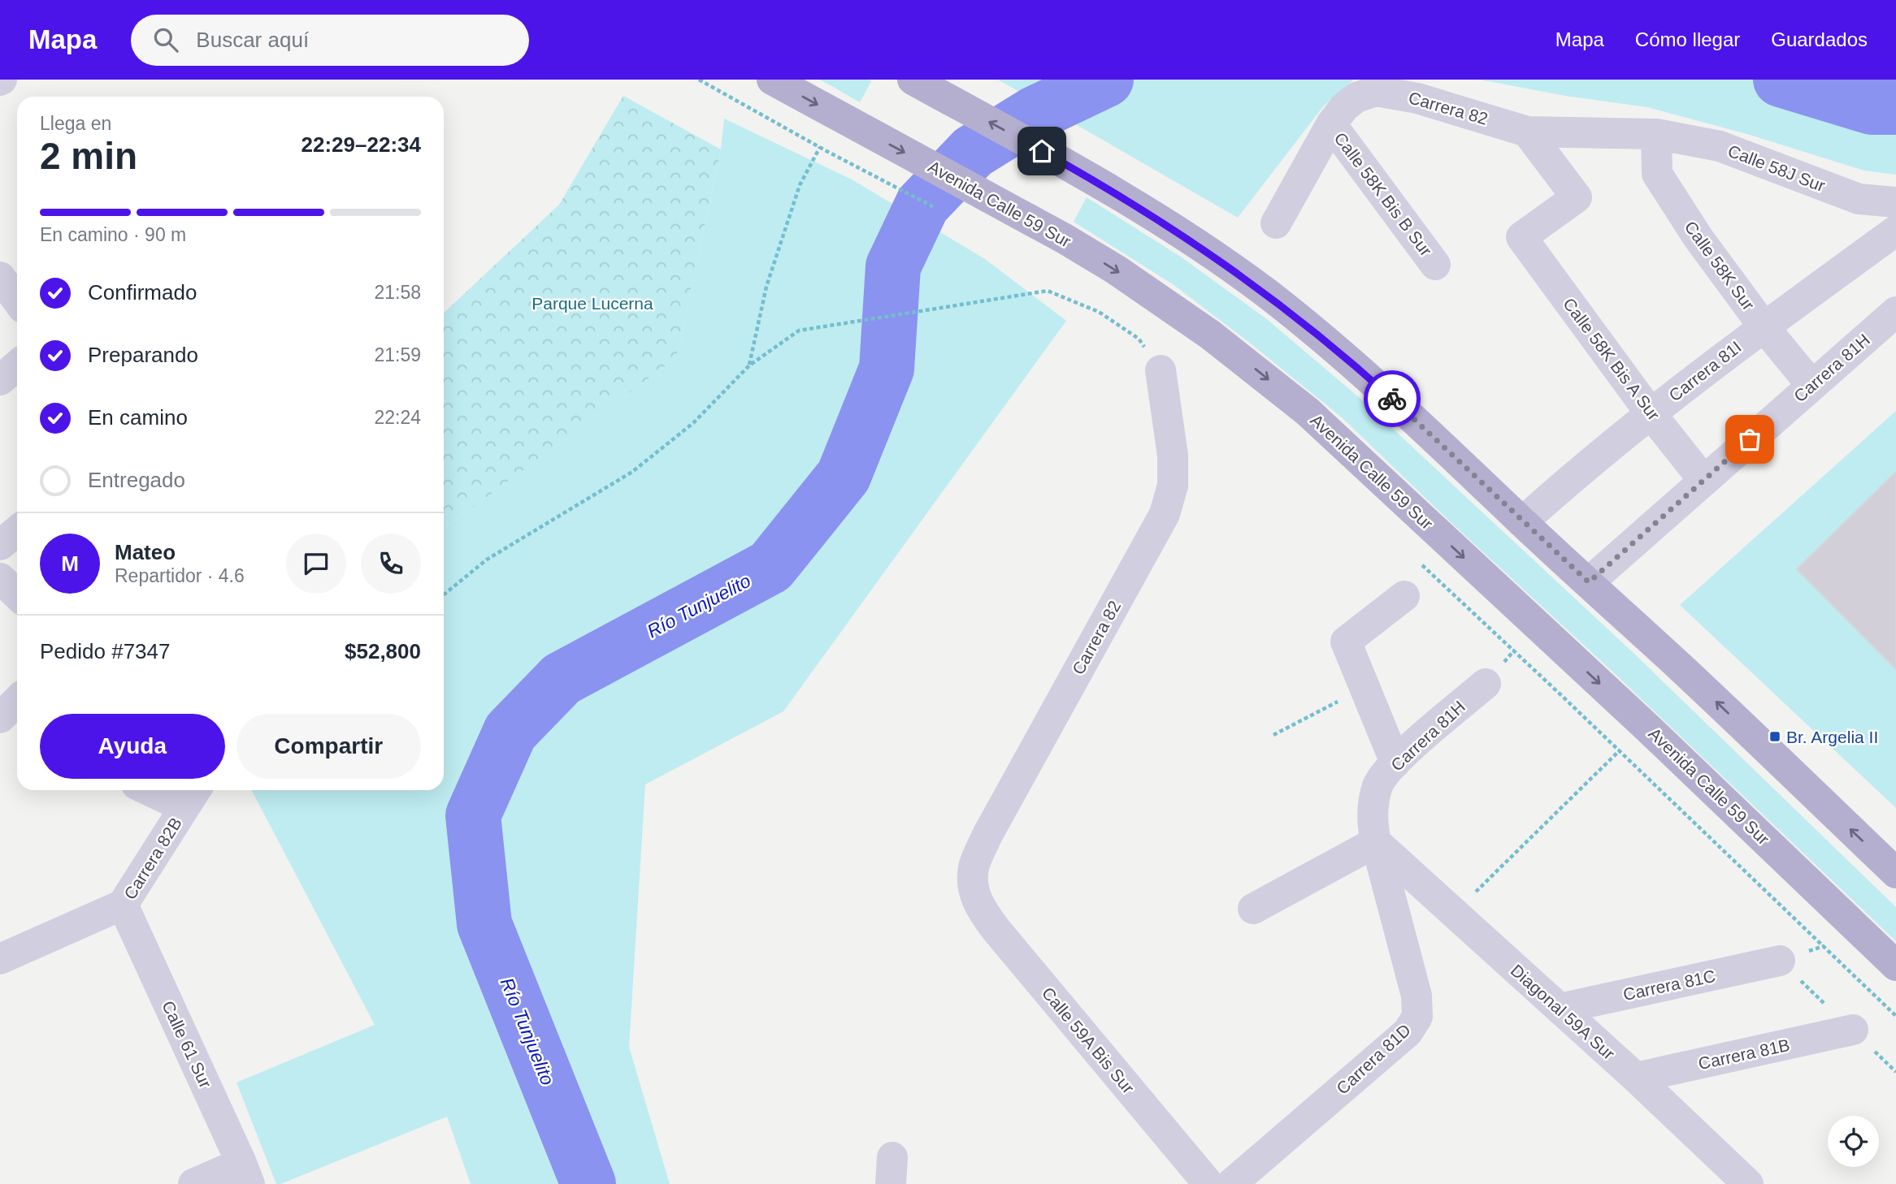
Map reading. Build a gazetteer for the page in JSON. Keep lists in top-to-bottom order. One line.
{"streets":{"main road":["Avenida Calle 59 Sur"],"street":["Carrera 82","Calle 58J Sur","Calle 58K Bis B Sur","Calle 58K Sur","Calle 58K Bis A Sur","Carrera 81H","Carrera 81I","Carrera 82B","Carrera 81C","Diagonal 59A Sur","Calle 59A Bis Sur","Calle 61 Sur","Carrera 81B","Carrera 81D"]},"crossings":[["Carrera 82","Calle 58J Sur"],["Carrera 82","Calle 58K Bis B Sur"],["Carrera 82","Calle 58K Sur"],["Carrera 82","Calle 58K Bis A Sur"],["Carrera 82","Calle 59A Bis Sur"],["Calle 58J Sur","Calle 58K Sur"],["Calle 58K Sur","Carrera 81H"],["Calle 58K Sur","Carrera 81I"],["Calle 58K Bis A Sur","Carrera 81H"],["Calle 58K Bis A Sur","Carrera 81I"],["Carrera 81H","Diagonal 59A Sur"],["Carrera 81H","Carrera 81D"],["Carrera 82B","Calle 61 Sur"],["Carrera 81C","Diagonal 59A Sur"],["Diagonal 59A Sur","Carrera 81B"],["Diagonal 59A Sur","Carrera 81D"]],"water":["Río Tunjuelito"],"parks":["Parque Lucerna"],"places":{"transit":["Br. Argelia II"]},"page":{"header":"Mapa","search":"Buscar aquí","nav":["Mapa","Cómo llegar","Guardados"],"heading":["2 min","Llega en","22:29–22:34"],"panel":["Mateo","Repartidor · 4.6","Pedido #7347","$52,800"],"bar":"En camino · 90 m","list":[["Confirmado","21:58"],["Preparando","21:59"],["En camino","22:24"],"Entregado"],"round":"M","buttons":["Ayuda","Compartir"]}}
